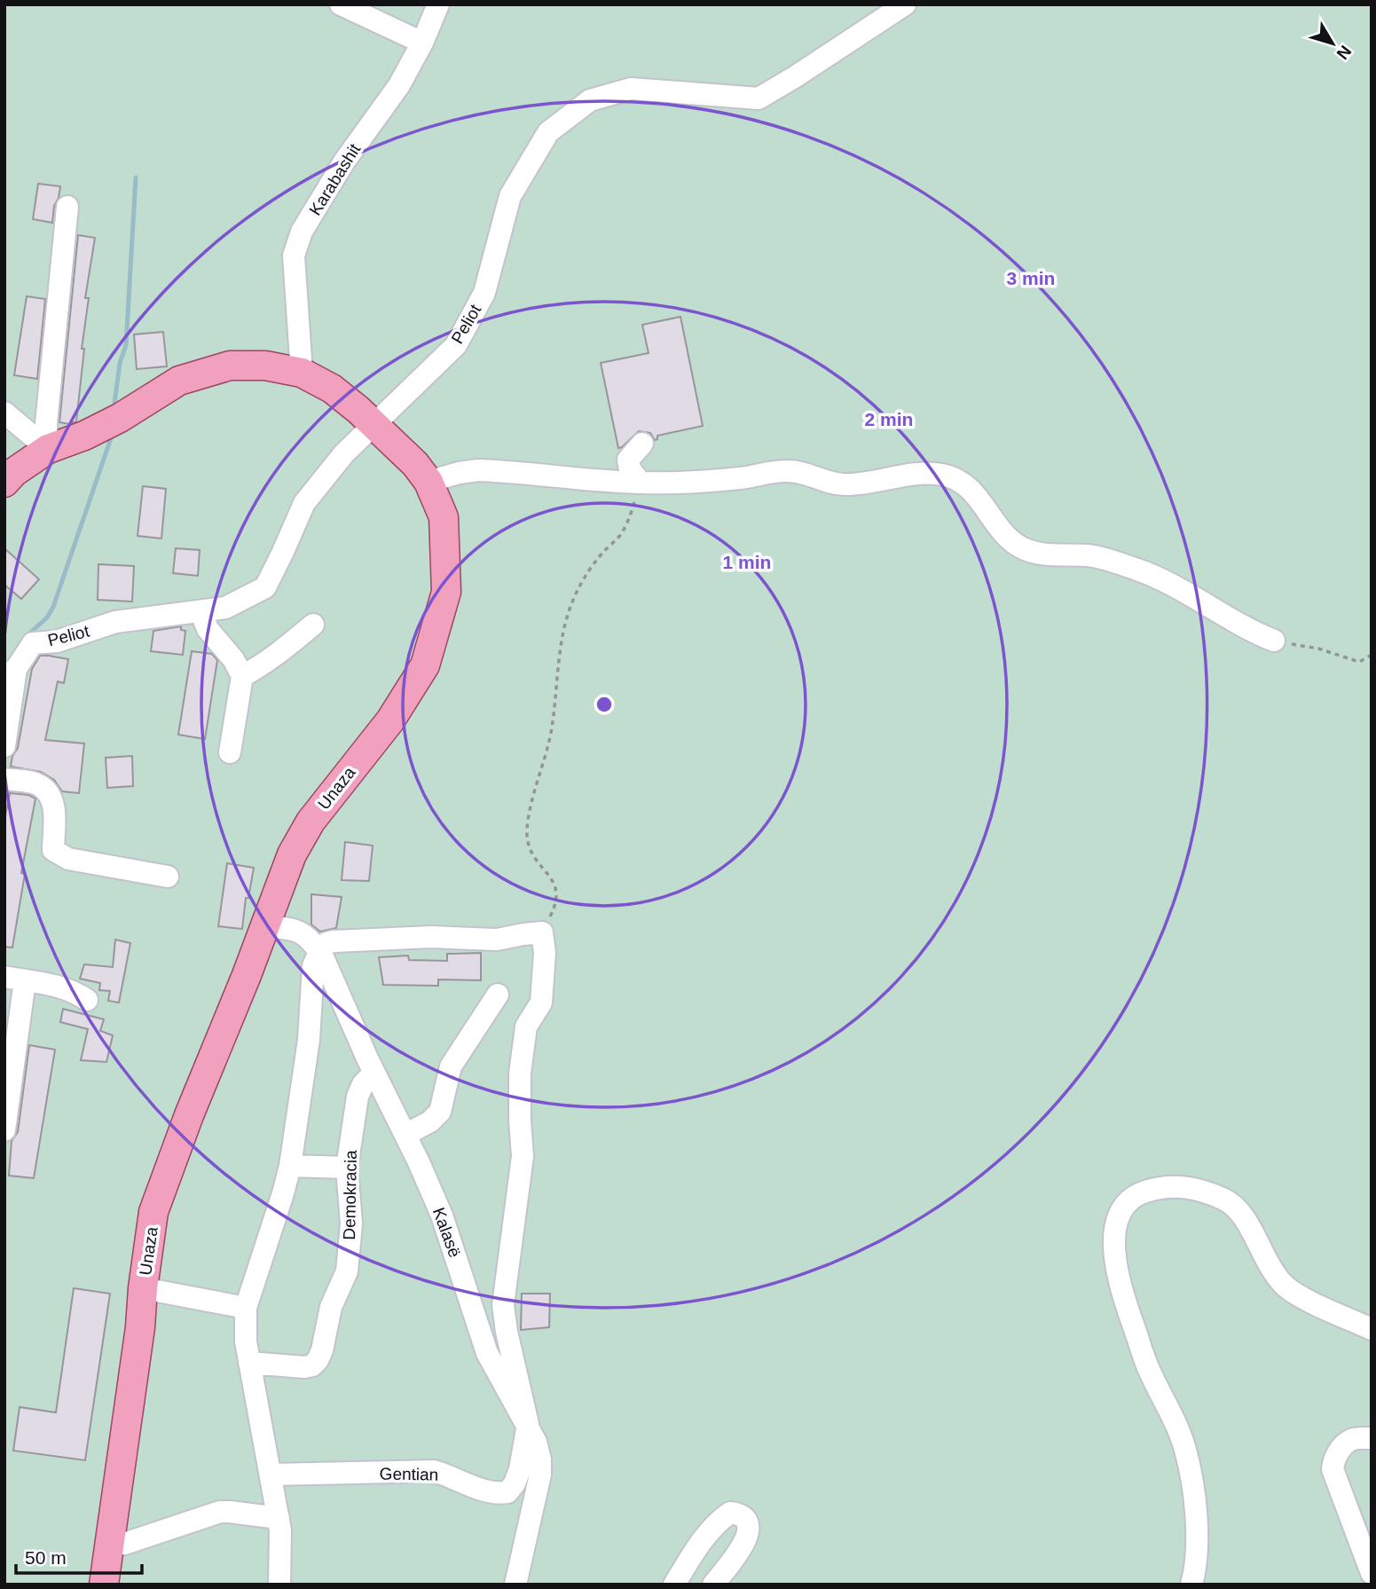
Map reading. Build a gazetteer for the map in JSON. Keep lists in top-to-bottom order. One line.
{"streets":{"main road":["Unaza"],"street":["Karabashit","Peliot","Demokracia","Kalasë","Gentian"]},"crossings":[["Karabashit","Unaza"],["Peliot","Unaza"],["Unaza","Kalasë"],["Demokracia","Kalasë"],["Kalasë","Gentian"]],"scale_bar":"50 m","north":"bottom right","rings":["3 min","2 min","1 min"]}
